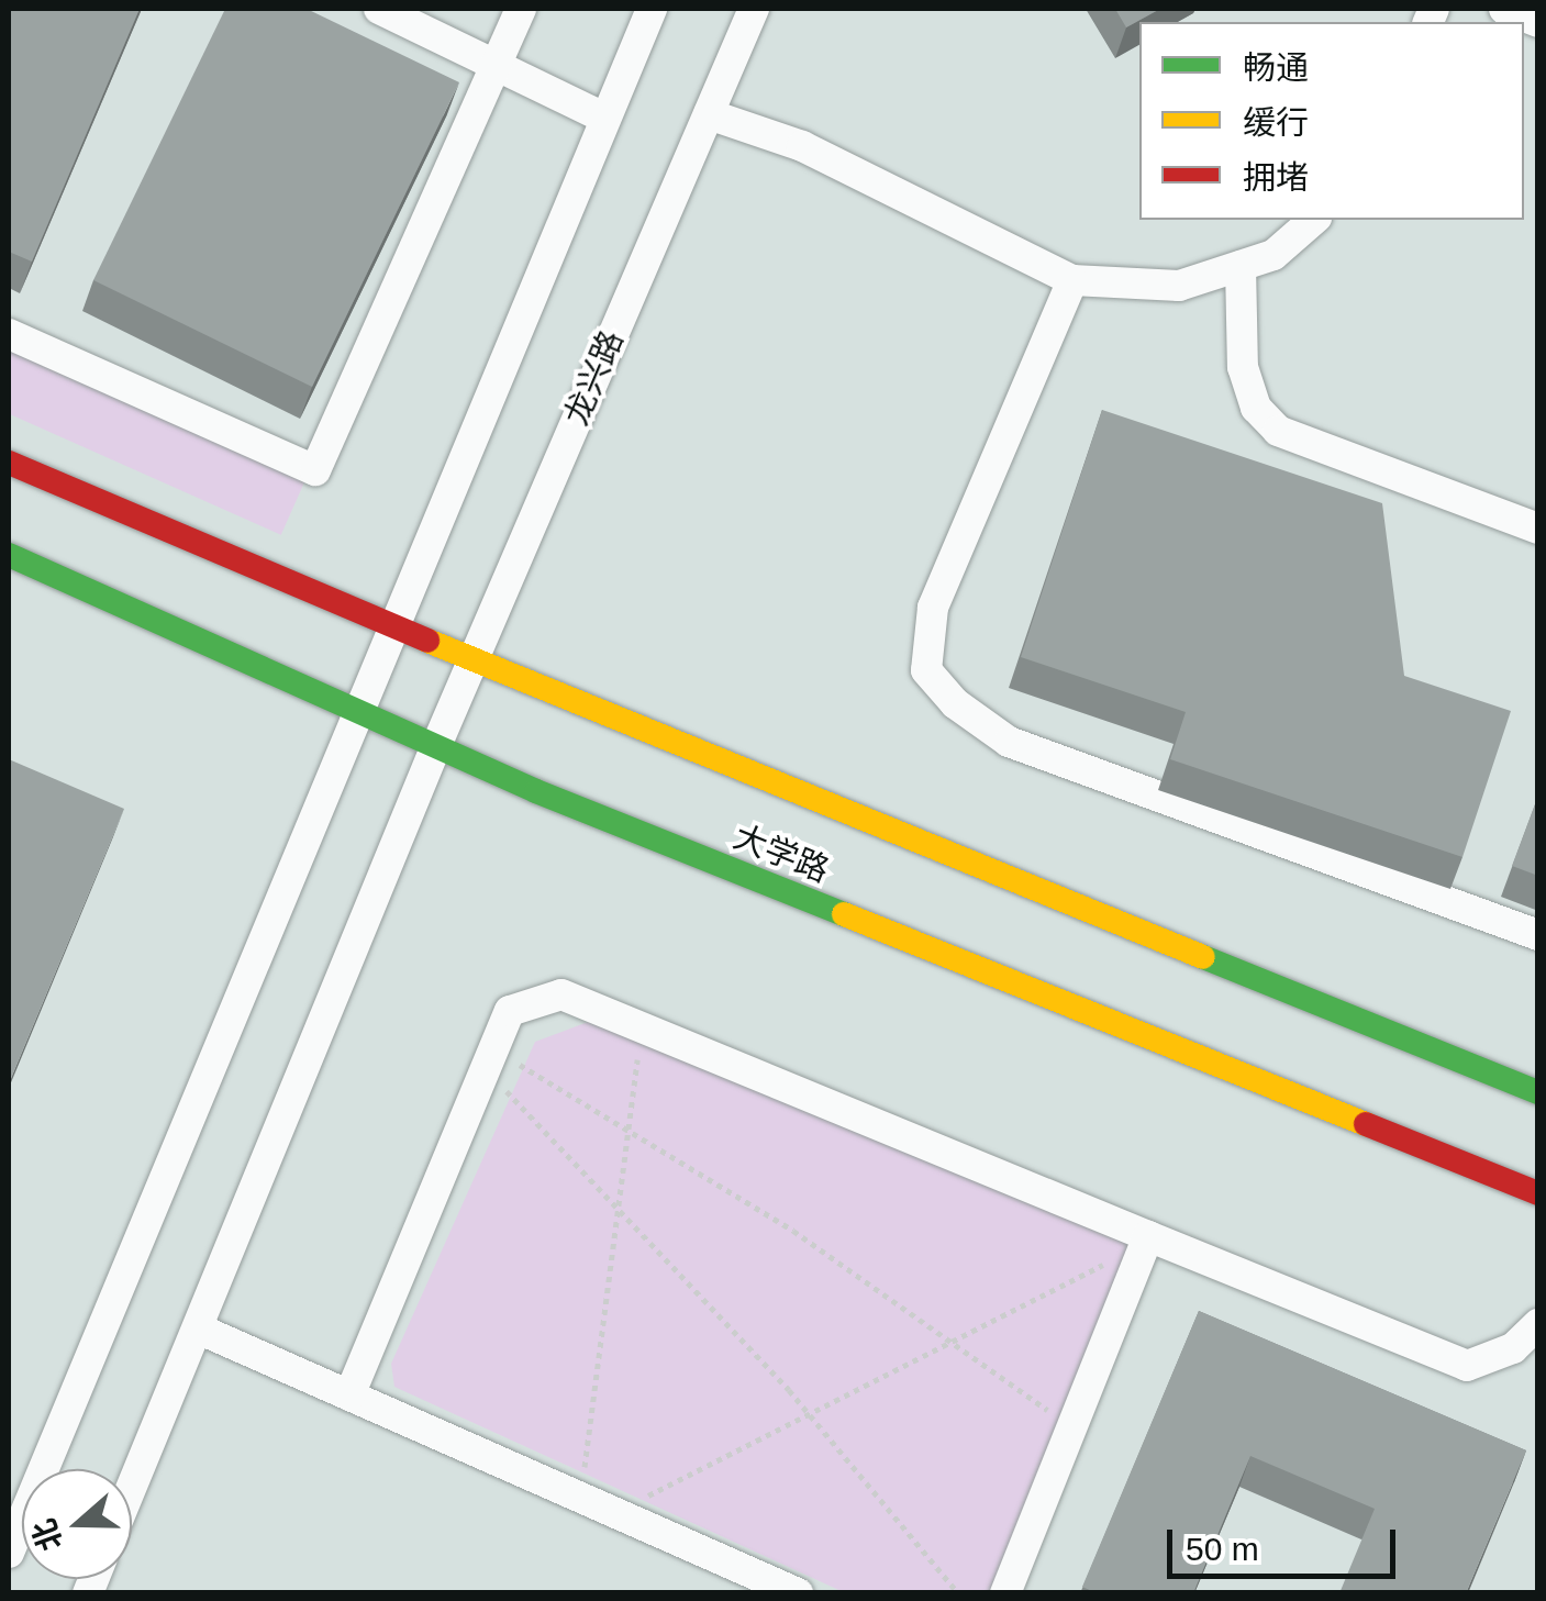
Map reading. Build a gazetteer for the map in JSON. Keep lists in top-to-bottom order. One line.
{"streets":{"main road":["大学路"],"street":["龙兴路"]},"crossings":[["龙兴路","大学路"]],"legend":["畅通","缓行","拥堵"],"scale_bar":"50 m","north":"left"}
